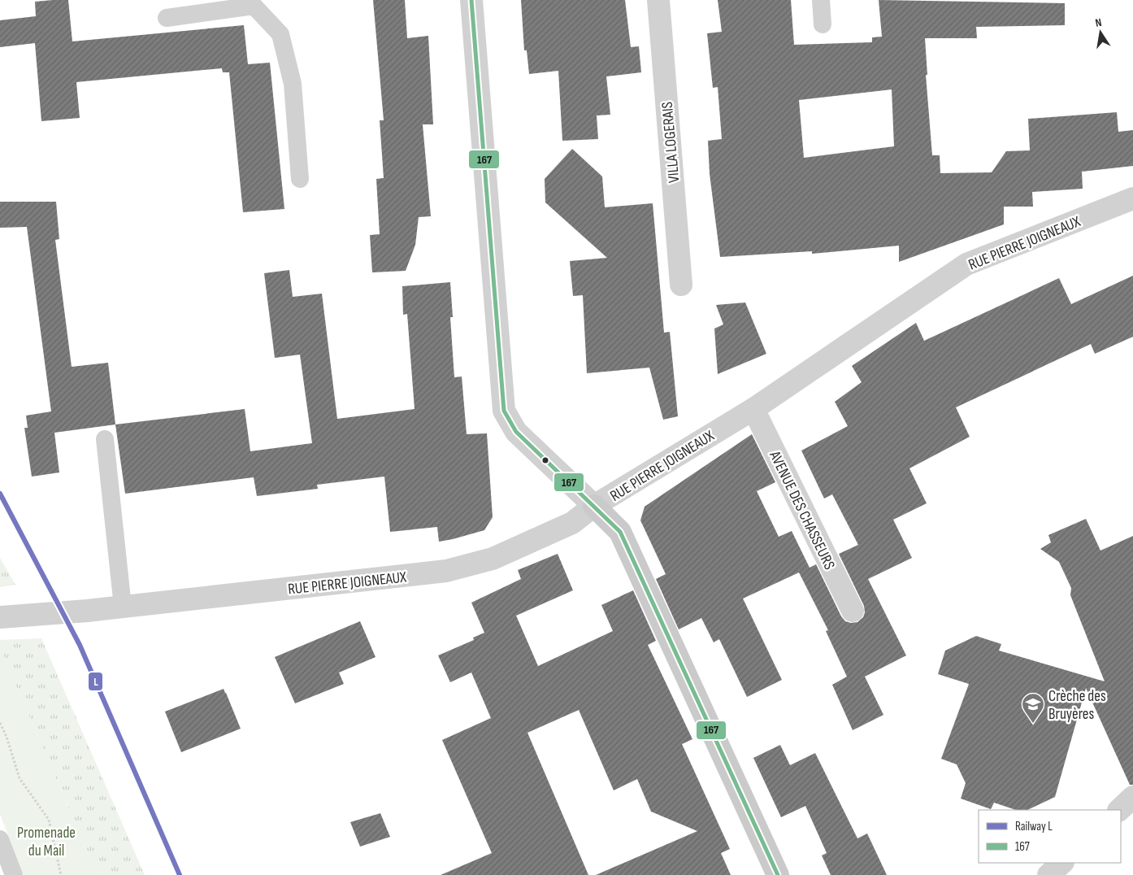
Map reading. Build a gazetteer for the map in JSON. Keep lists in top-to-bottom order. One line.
{"streets":{"street":["VILLA LOGERAIS","RUE PIERRE JOIGNEAUX","AVENUE DES CHASSEURS"]},"crossings":[["RUE PIERRE JOIGNEAUX","AVENUE DES CHASSEURS"]],"parks":["Promenade du Mail"],"places":{"school or university":["Crèche des Bruyères"]},"lines":["transit line 167","rail line L"],"legend":["Railway L","167"],"north":"top"}
